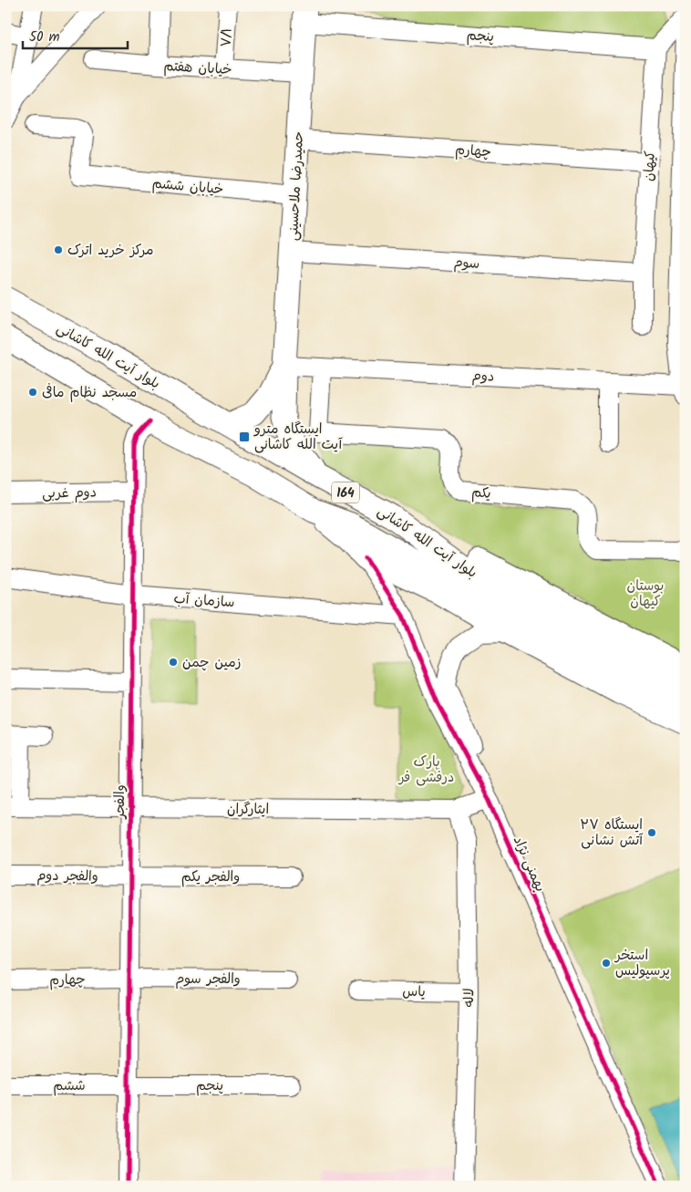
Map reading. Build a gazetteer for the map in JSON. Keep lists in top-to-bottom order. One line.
{"streets":{"main road":["حمیدرضا ملاحسینی","بلوار آیت الله کاشانی","164"],"street":["پنجم","۷/۱","خیابان هفتم","چهارم","کیهان","خیابان ششم","سوم","دوم","دوم غربی","یکم","سازمان آب","والفجر","ایثارگران","بهمنی نژاد","والفجر دوم","والفجر یکم","والفجر سوم","یاس","لاله","ششم"]},"crossings":[["پنجم","کیهان"],["پنجم","حمیدرضا ملاحسینی"],["پنجم","والفجر"],["پنجم","ششم"],["۷/۱","خیابان هفتم"],["خیابان هفتم","حمیدرضا ملاحسینی"],["چهارم","کیهان"],["چهارم","حمیدرضا ملاحسینی"],["چهارم","والفجر"],["چهارم","والفجر سوم"],["کیهان","سوم"],["خیابان ششم","حمیدرضا ملاحسینی"],["حمیدرضا ملاحسینی","سوم"],["حمیدرضا ملاحسینی","بلوار آیت الله کاشانی"],["حمیدرضا ملاحسینی","دوم"],["بلوار آیت الله کاشانی","والفجر"],["دوم","یکم"],["دوم غربی","والفجر"],["سازمان آب","والفجر"],["سازمان آب","بهمنی نژاد"],["والفجر","ایثارگران"],["والفجر","والفجر دوم"],["والفجر","والفجر یکم"],["والفجر","والفجر سوم"],["والفجر","ششم"],["ایثارگران","بهمنی نژاد"],["ایثارگران","لاله"],["والفجر دوم","والفجر یکم"],["یاس","لاله"]],"parks":["بوستان کیهان","پارک درفشی فر"],"places":{"other":["مرکز خرید اترک","مسجد نظام مافی","زمین چمن","ایستگاه ۲۷ آتش نشانی","استخر پرسپولیس"],"transit":["ایستگاه مترو آیت الله کاشانی"]},"scale_bar":"50 m"}
